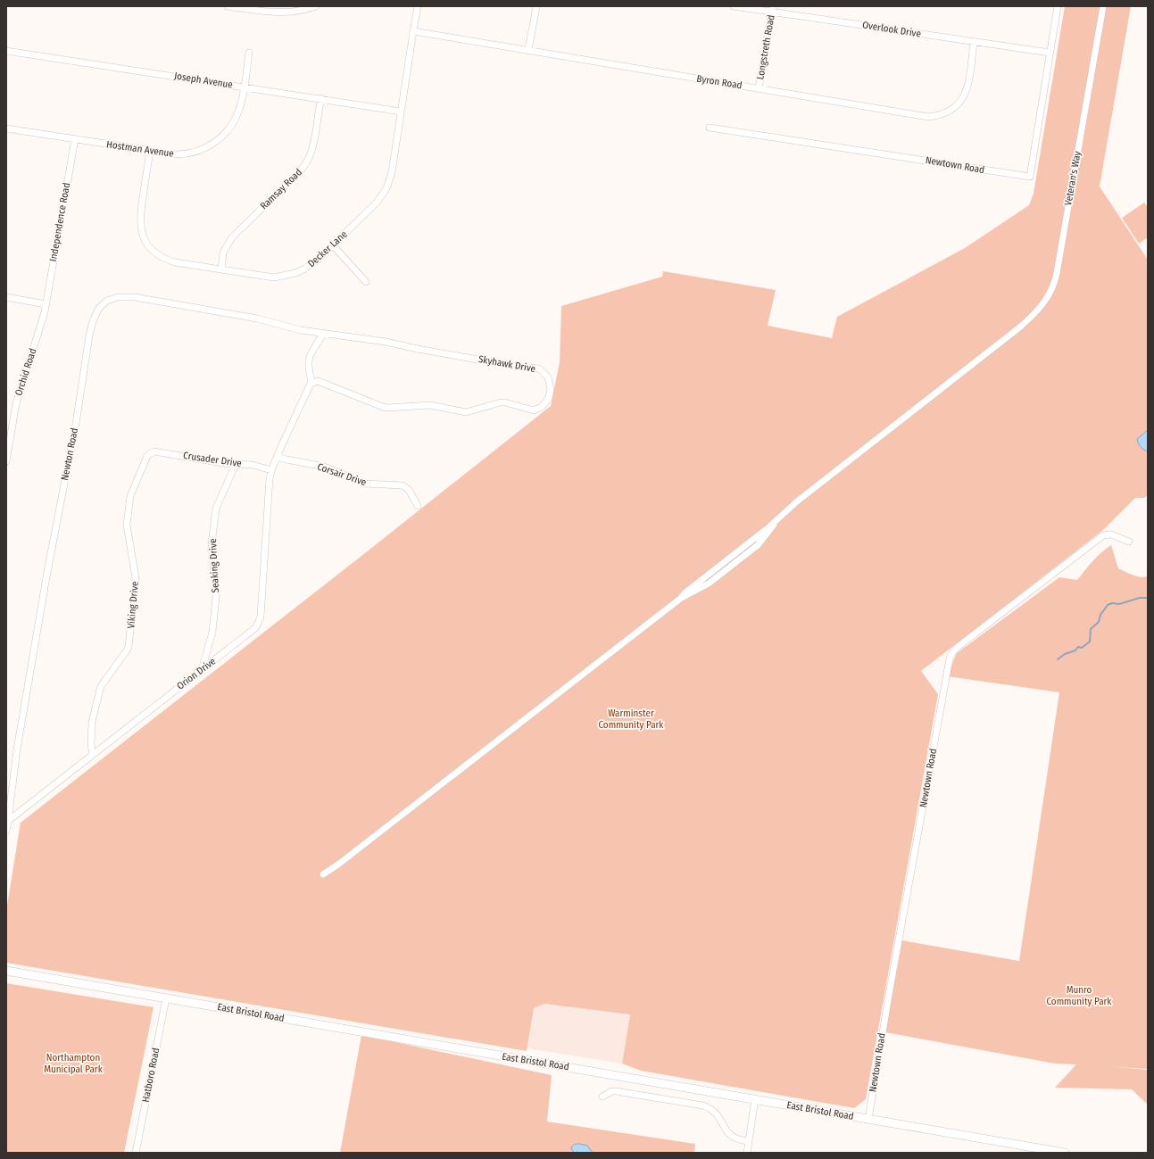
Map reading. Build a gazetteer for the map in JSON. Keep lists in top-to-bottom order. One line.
{"streets":{"main road":["East Bristol Road"],"street":["Overlook Drive","Longstreth Road","Joseph Avenue","Byron Road","Hostman Avenue","Newtown Road","Veteran's Way","Ramsay Road","Independence Road","Decker Lane","Skyhawk Drive","Orchid Road","Newton Road","Crusader Drive","Corsair Drive","Seaking Drive","Viking Drive","Orion Drive","Hatboro Road"]},"crossings":[["Overlook Drive","Longstreth Road"],["Overlook Drive","Byron Road"],["Overlook Drive","Newtown Road"],["Longstreth Road","Byron Road"],["Joseph Avenue","Hostman Avenue"],["Joseph Avenue","Ramsay Road"],["Joseph Avenue","Decker Lane"],["Byron Road","Decker Lane"],["Hostman Avenue","Independence Road"],["Hostman Avenue","Decker Lane"],["Newtown Road","East Bristol Road"],["Ramsay Road","Decker Lane"],["Independence Road","Orchid Road"],["Skyhawk Drive","Newton Road"],["Newton Road","Orion Drive"],["Crusader Drive","Seaking Drive"],["Crusader Drive","Viking Drive"],["Crusader Drive","Orion Drive"],["Corsair Drive","Orion Drive"],["Seaking Drive","Orion Drive"],["Viking Drive","Orion Drive"],["East Bristol Road","Hatboro Road"]],"parks":["Warminster Community Park","Munro Community Park","Northampton Municipal Park"]}
